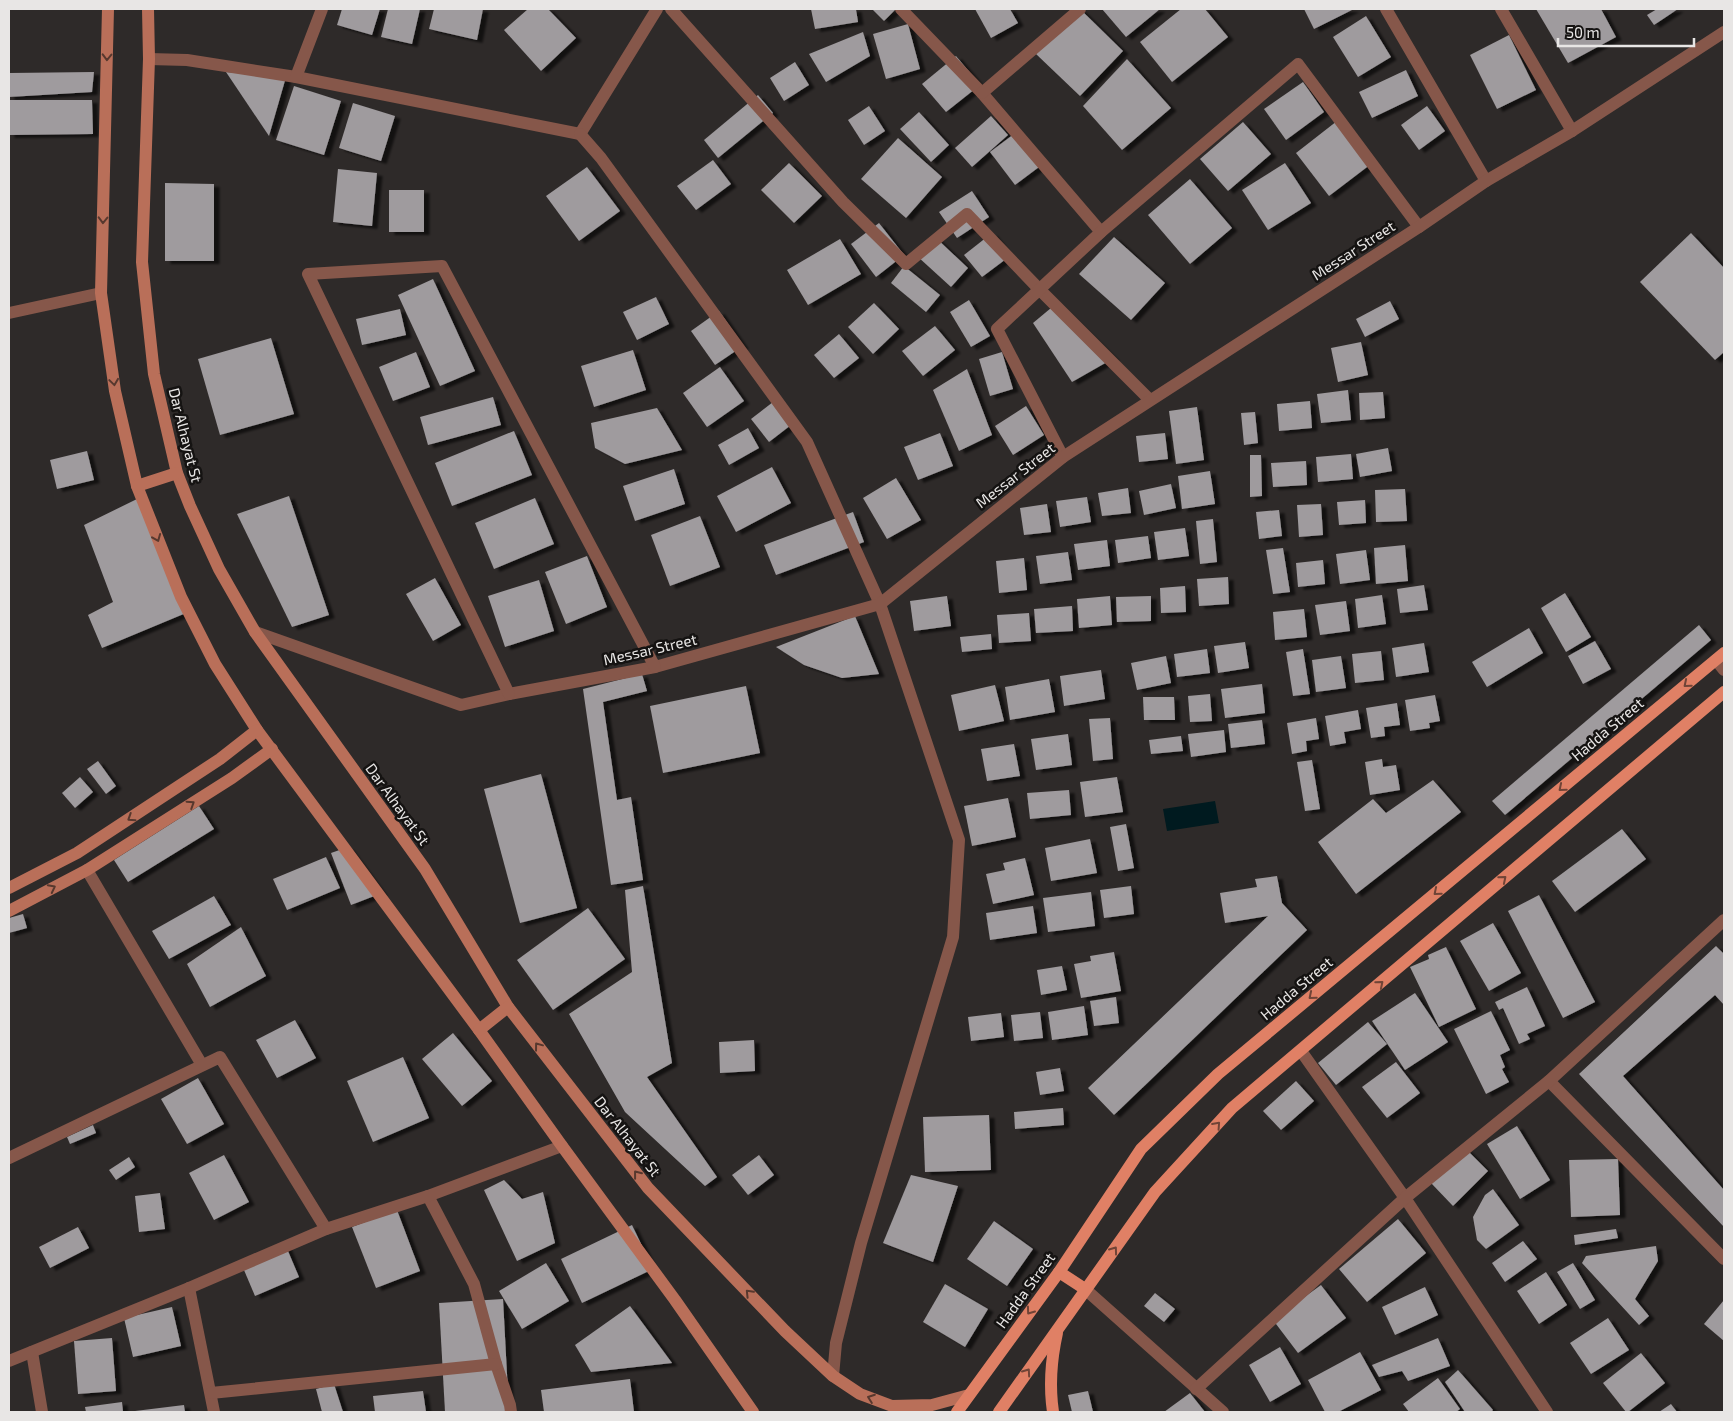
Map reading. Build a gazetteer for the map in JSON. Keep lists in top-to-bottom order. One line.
{"streets":{"main road":["Dar Alhayat St","Hadda Street"],"street":["Messar Street"]},"crossings":[["Messar Street","Dar Alhayat St"],["Dar Alhayat St","Hadda Street"]],"scale_bar":"50 m"}
